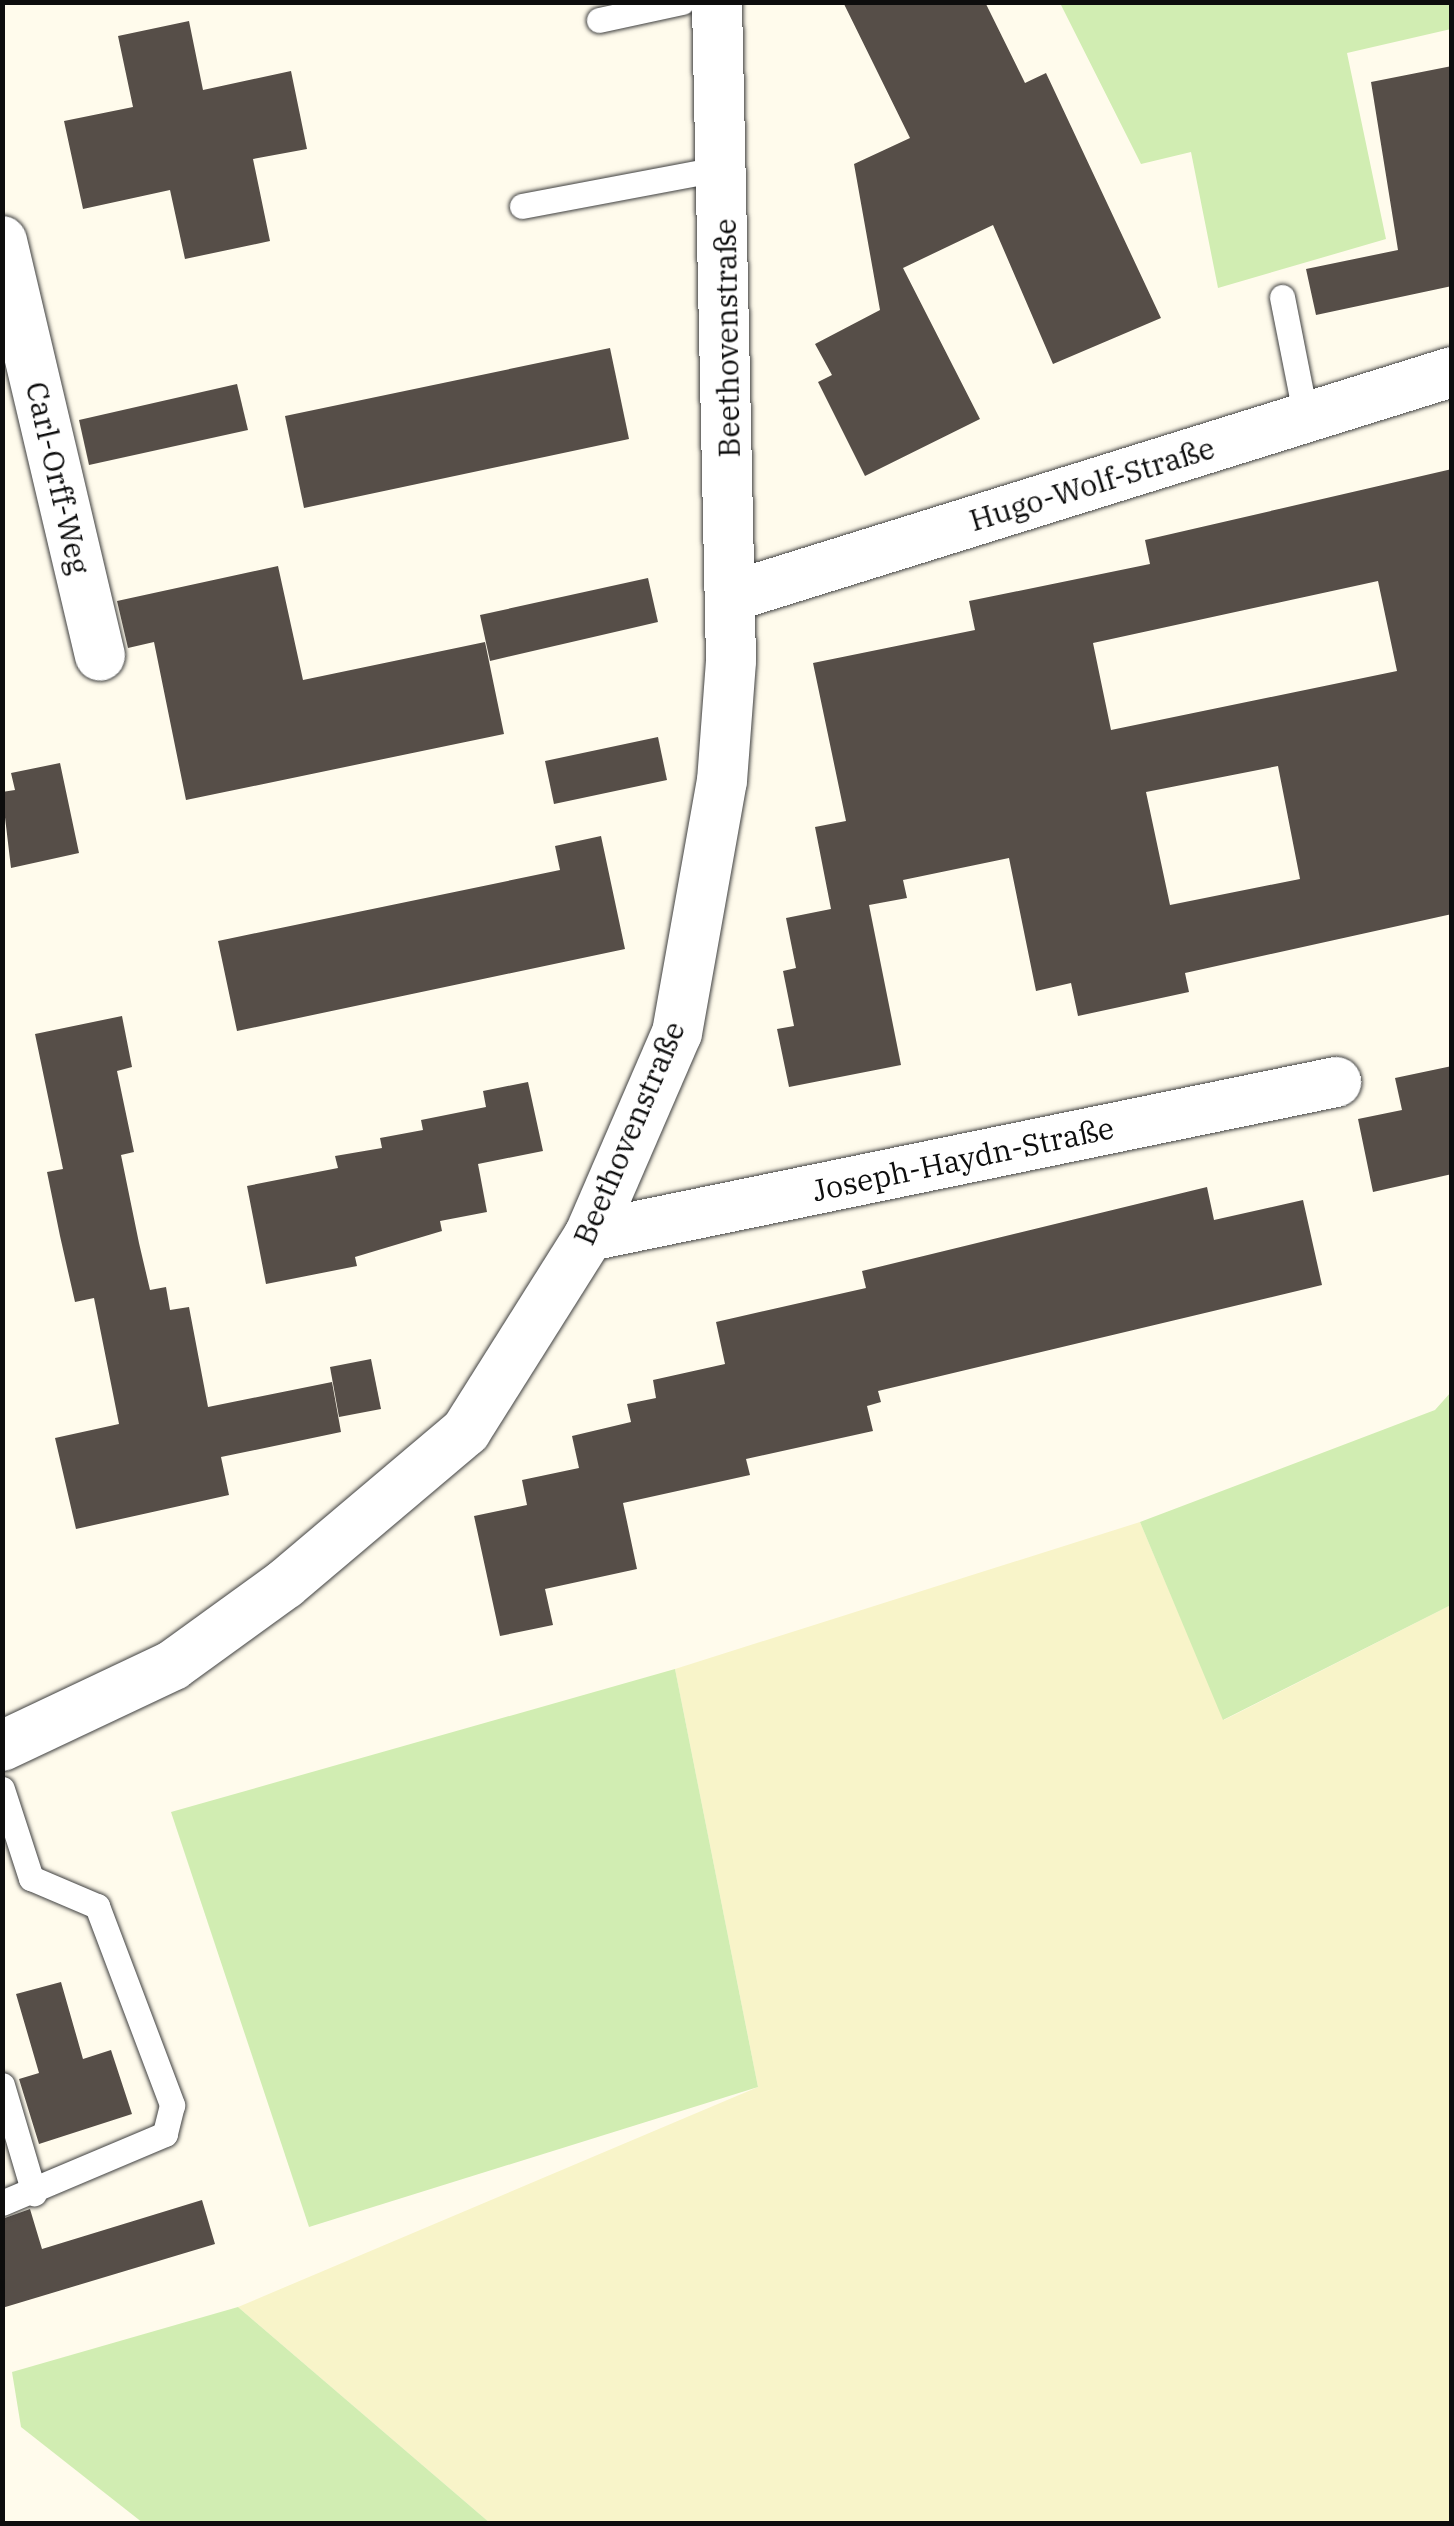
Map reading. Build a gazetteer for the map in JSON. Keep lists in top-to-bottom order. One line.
{"streets":{"street":["Beethovenstraße","Carl-Orff-Weg","Hugo-Wolf-Straße","Joseph-Haydn-Straße"]},"crossings":[["Beethovenstraße","Hugo-Wolf-Straße"],["Beethovenstraße","Joseph-Haydn-Straße"]]}
